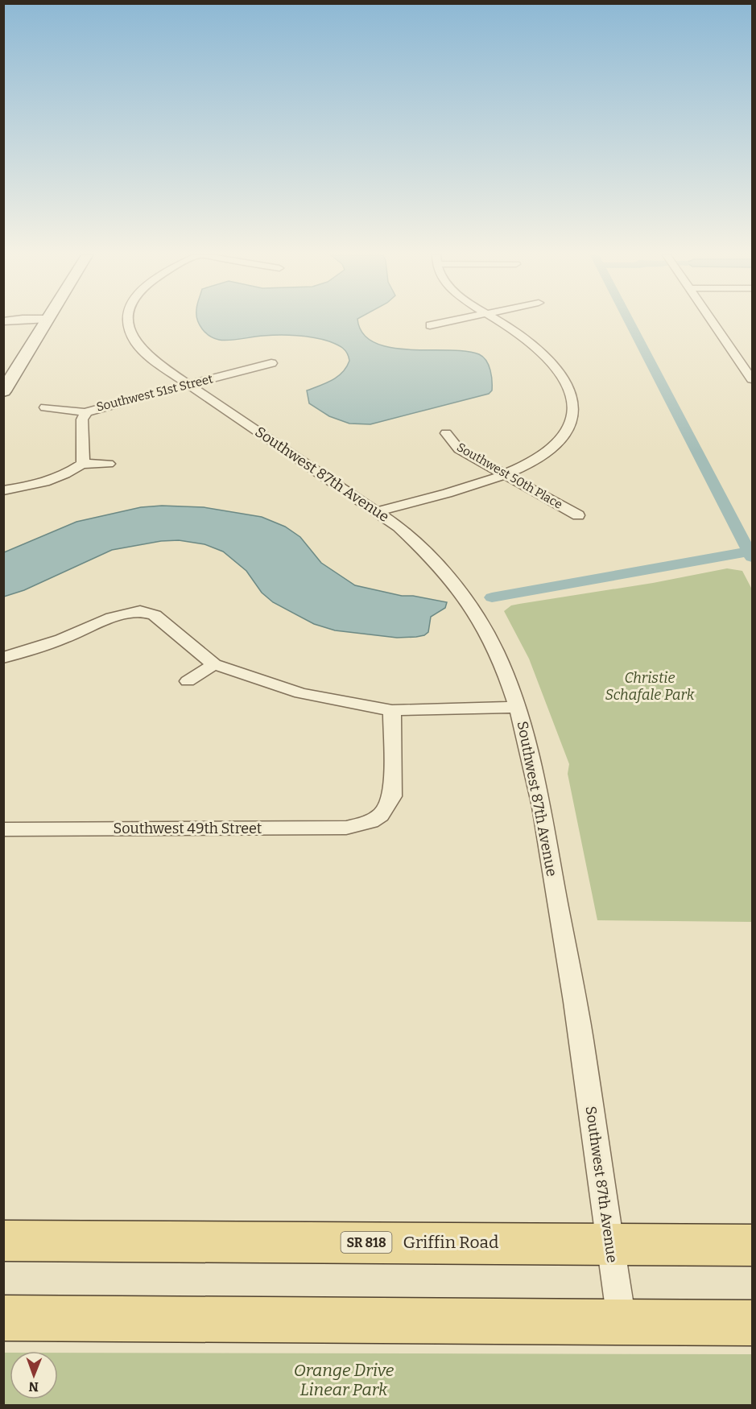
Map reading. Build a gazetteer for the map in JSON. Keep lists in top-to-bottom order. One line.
{"streets":{"main road":["SR 818","Griffin Road"],"street":["Southwest 51st Street","Southwest 87th Avenue","Southwest 50th Place","Southwest 49th Street"]},"crossings":[["Southwest 51st Street","Southwest 87th Avenue"],["Southwest 87th Avenue","Griffin Road"]],"parks":["Christie Schafale Park","Orange Drive Linear Park"],"north":"bottom"}
